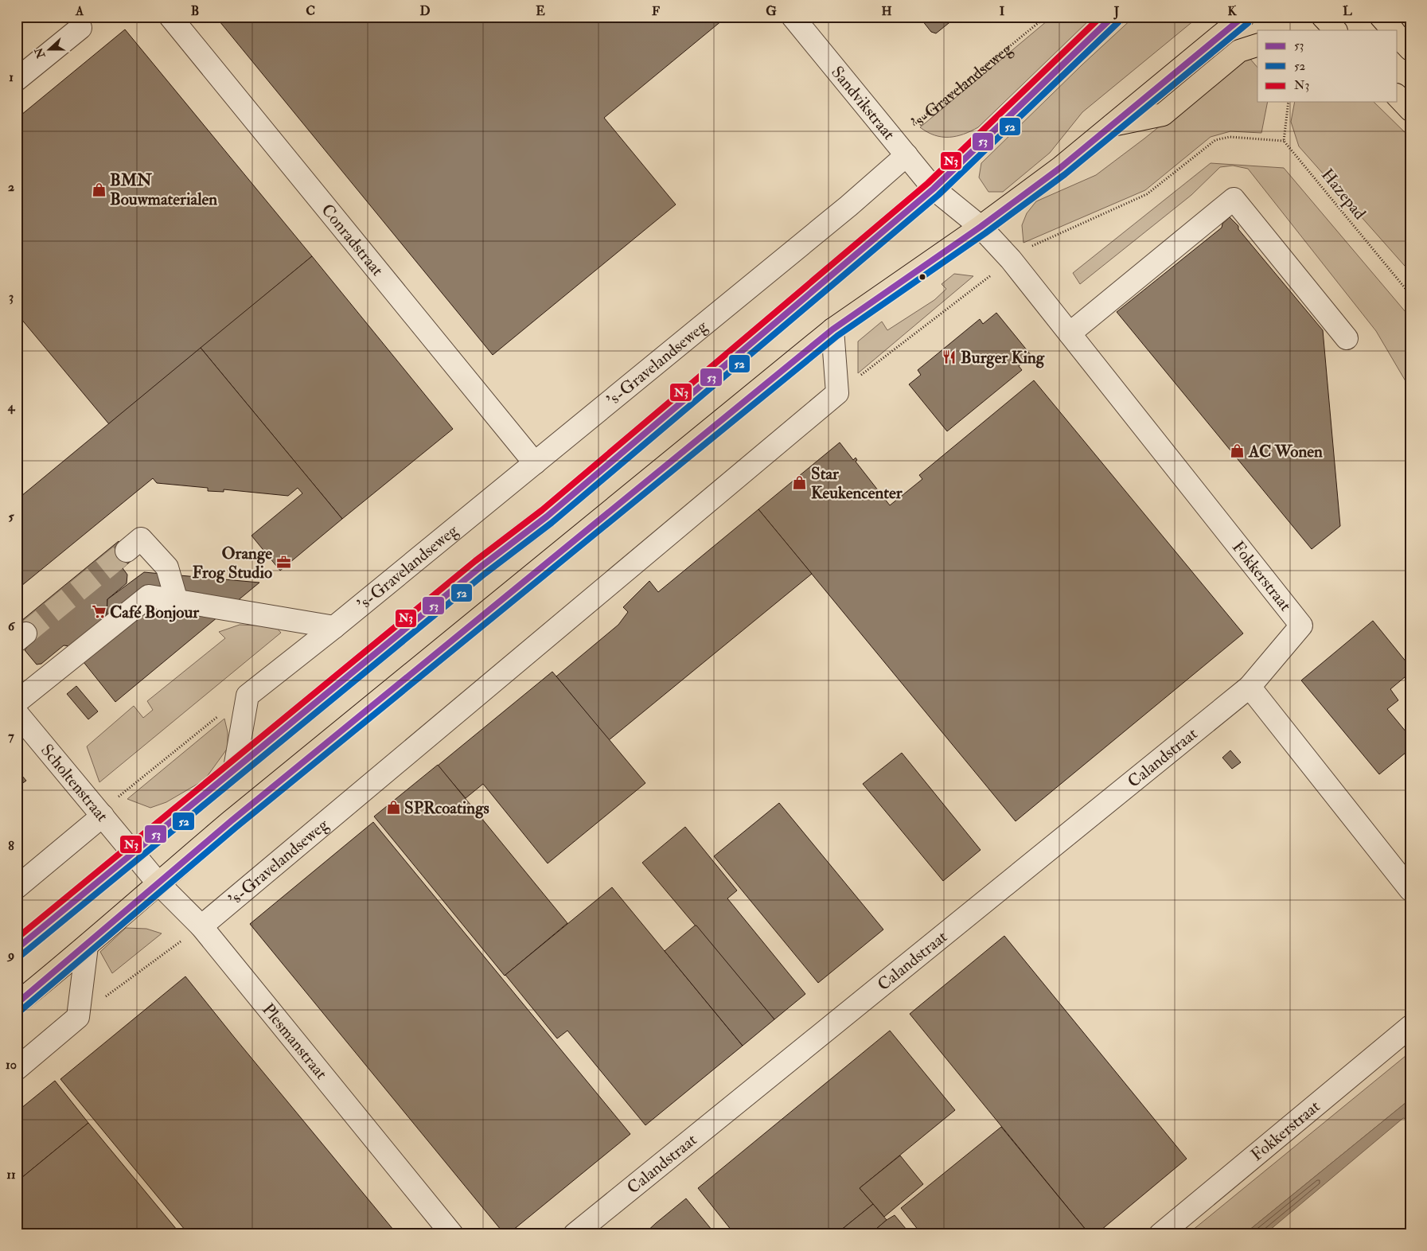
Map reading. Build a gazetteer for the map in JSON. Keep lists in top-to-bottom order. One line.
{"streets":{"street":["'s-Gravelandseweg","Sandvikstraat","Conradstraat","Fokkerstraat","Calandstraat","Scholtenstraat","Plesmanstraat"],"path":["Hazepad"]},"crossings":[["'s-Gravelandseweg","Sandvikstraat"],["'s-Gravelandseweg","Conradstraat"],["'s-Gravelandseweg","Plesmanstraat"],["Fokkerstraat","Calandstraat"],["Scholtenstraat","Plesmanstraat"]],"places":{"shop":["BMN Bouwmaterialen","AC Wonen","Star Keukencenter","SPRcoatings"],"restaurant":["Burger King"],"office":["Orange Frog Studio"],"supermarket":["Café Bonjour"]},"lines":["transit line 53","transit line N3","transit line 52"],"legend":["53","52","N3"],"north":"left","grid":{"columns":["A","B","C","D","E","F","G","H","I","J","K","L"],"rows":["1","2","3","4","5","6","7","8","9","10","11"]}}
